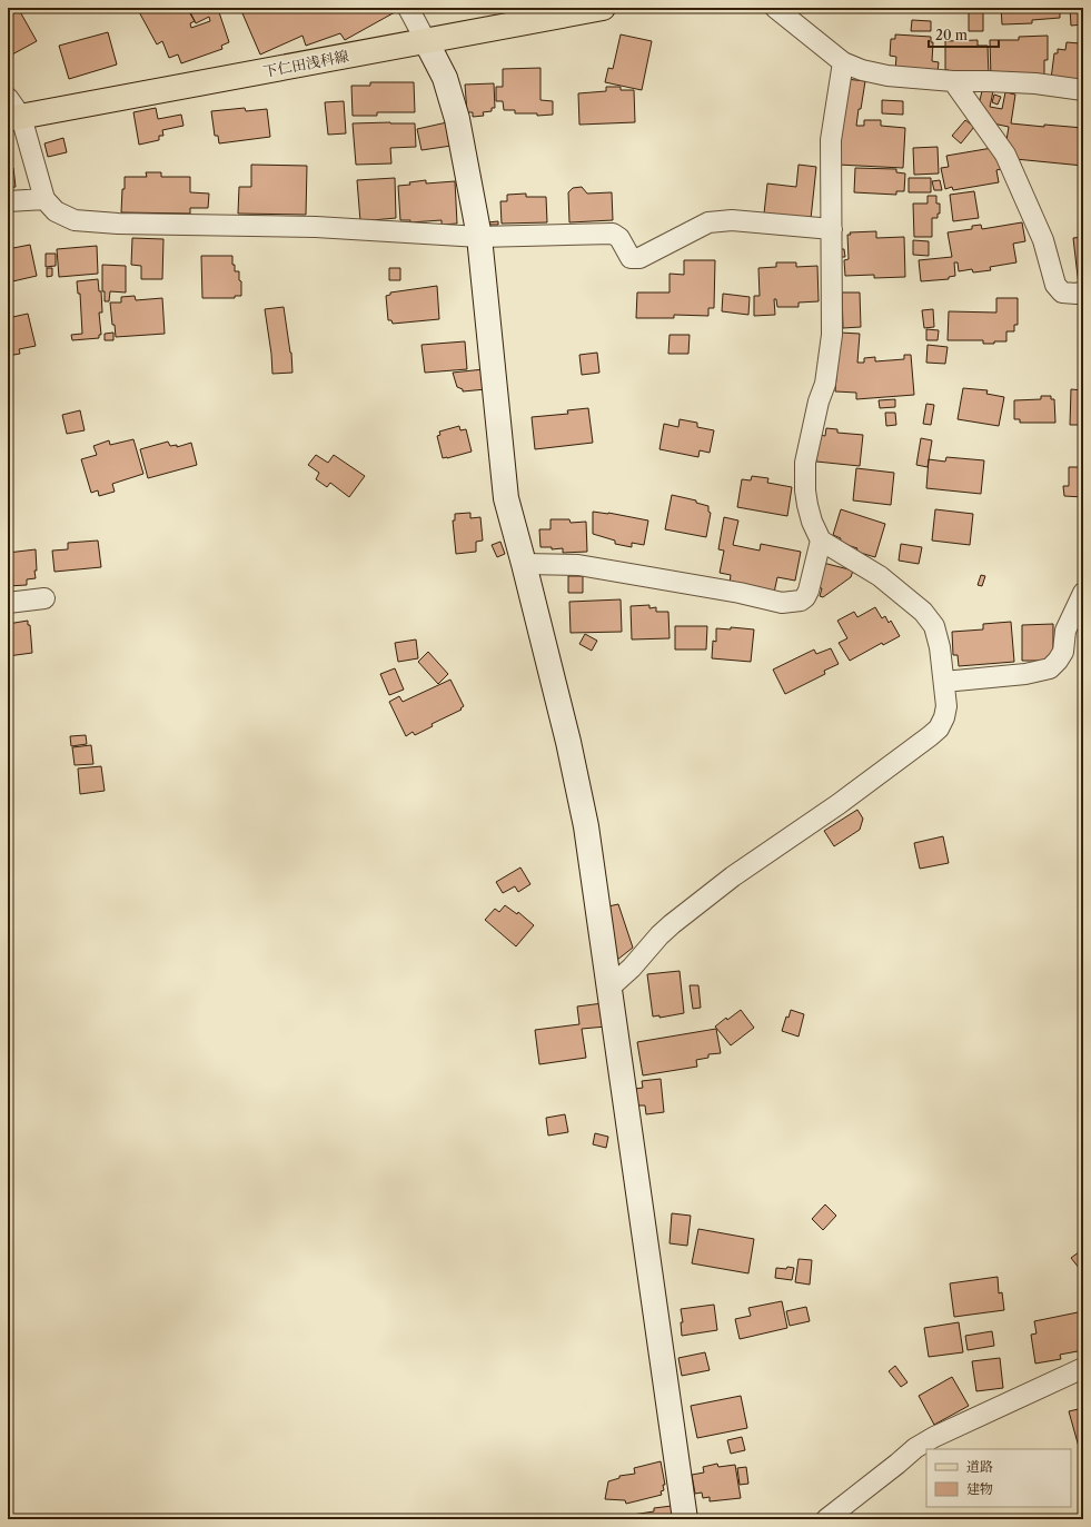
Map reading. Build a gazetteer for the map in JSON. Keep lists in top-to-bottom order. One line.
{"streets":{"main road":["下仁田浅科線"]},"legend":["道路","建物"],"scale_bar":"20 m"}
